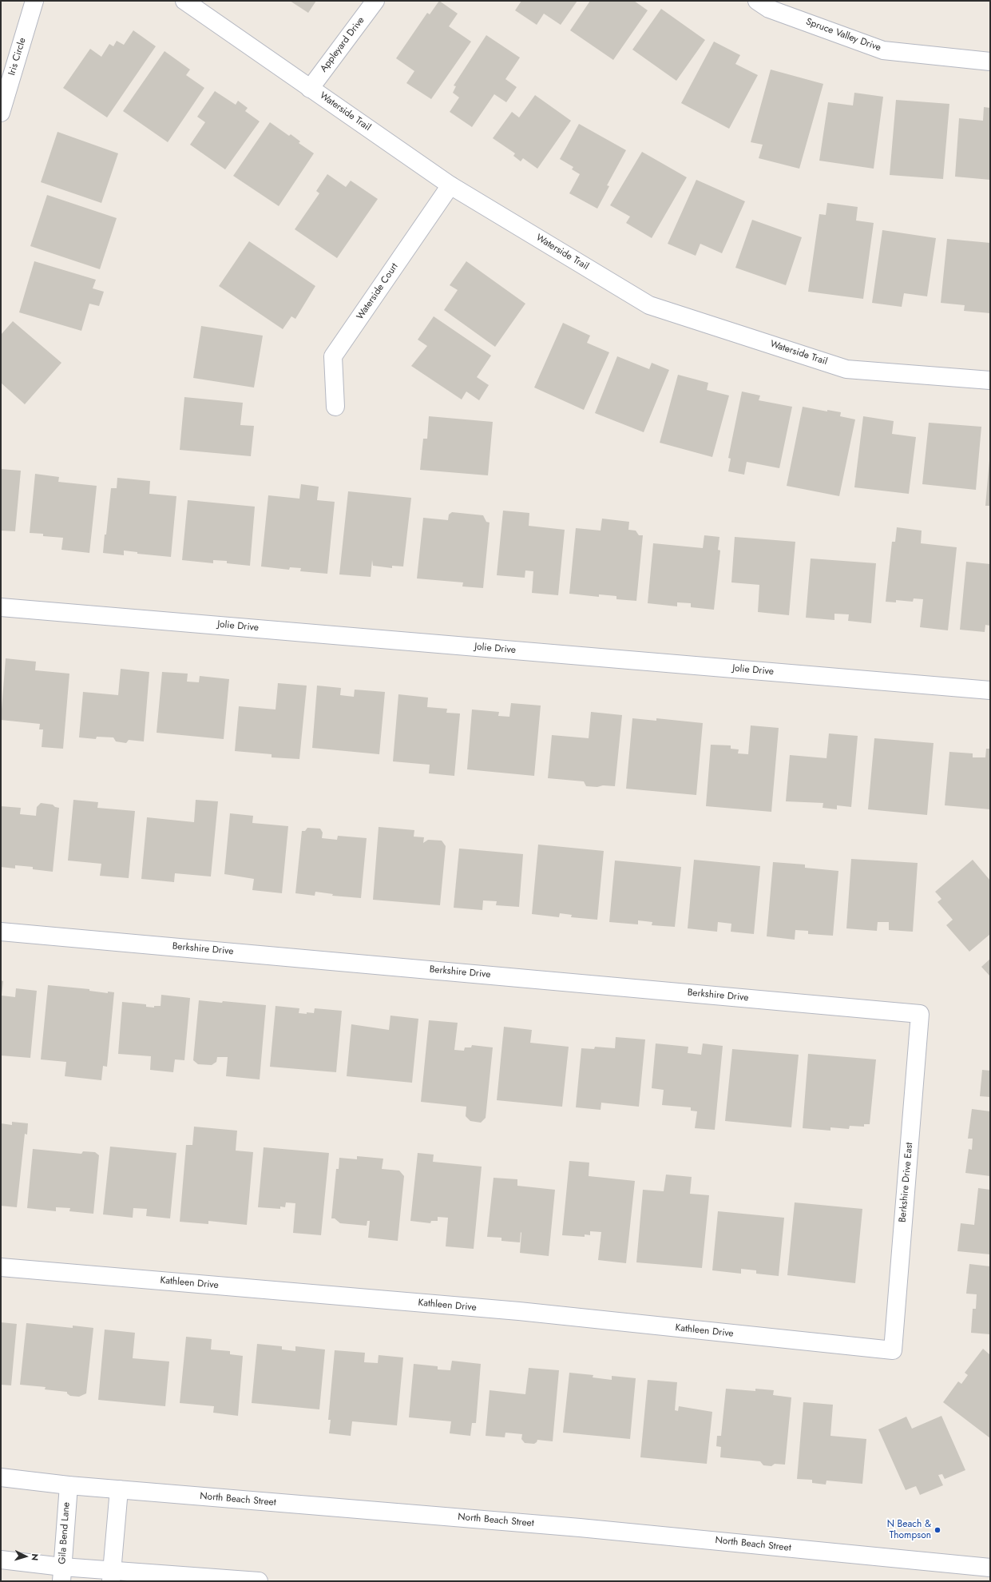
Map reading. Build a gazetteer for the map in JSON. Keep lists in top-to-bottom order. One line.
{"streets":{"street":["Spruce Valley Drive","Appleyard Drive","Iris Circle","Waterside Trail","Waterside Court","Jolie Drive","Berkshire Drive","Berkshire Drive East","Kathleen Drive","North Beach Street","Gila Bend Lane"]},"crossings":[["Appleyard Drive","Waterside Trail"],["Waterside Trail","Waterside Court"],["Berkshire Drive","Berkshire Drive East"],["Berkshire Drive East","Kathleen Drive"],["North Beach Street","Gila Bend Lane"]],"places":["N Beach & Thompson"],"north":"right"}
